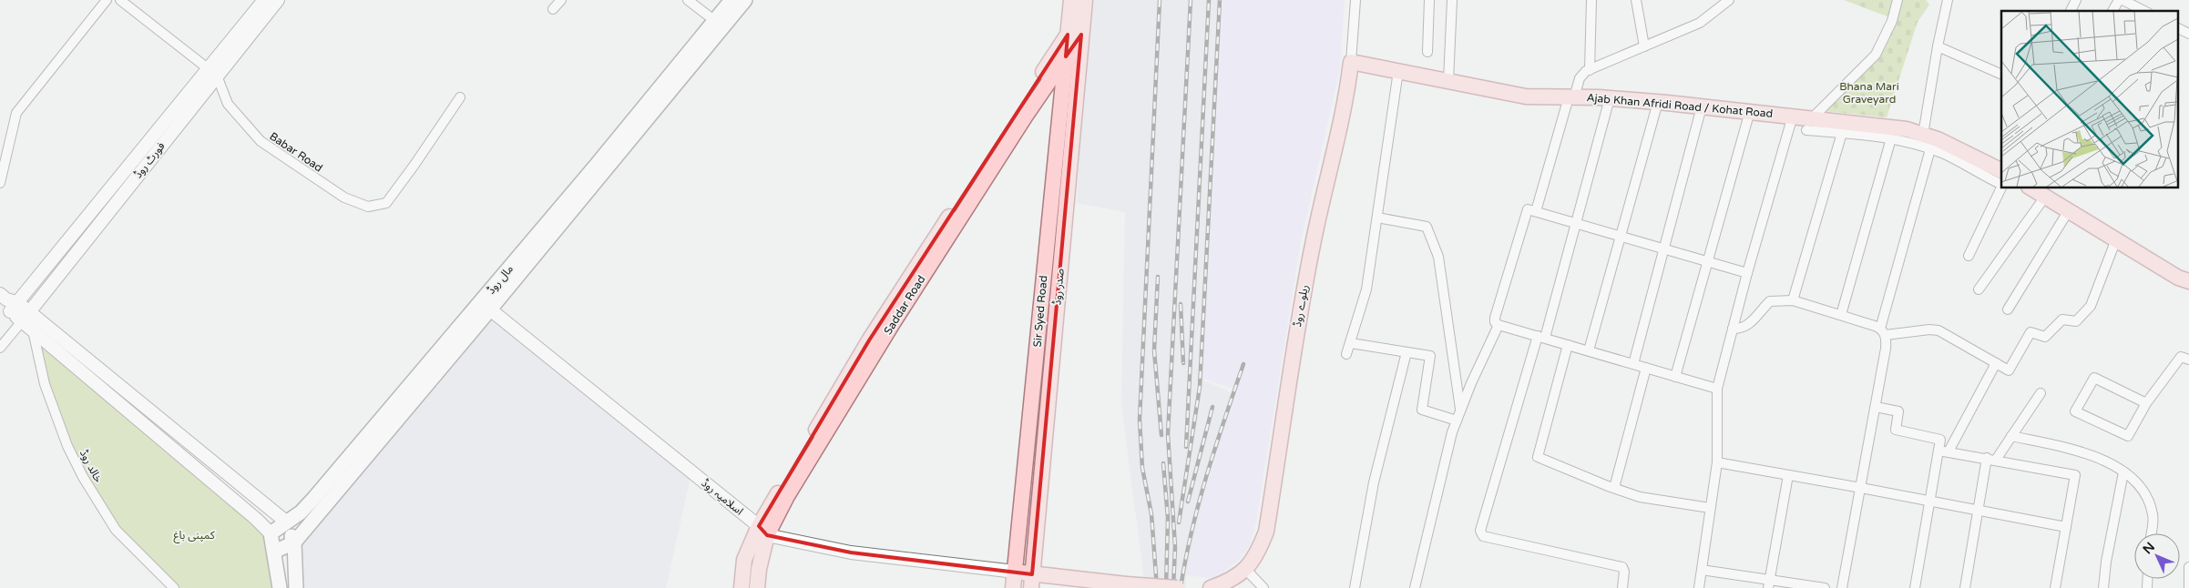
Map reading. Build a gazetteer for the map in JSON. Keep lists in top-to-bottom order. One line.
{"streets":{"main road":["Ajab Khan Afridi Road / Kohat Road","مال روڈ","صدر روڈ","Saddar Road","ریلوے روڈ","Sir Syed Road"],"street":["Babar Road","فورٹ روڈ","خالد روڈ","اسلامیہ روڈ"]},"crossings":[["Ajab Khan Afridi Road / Kohat Road","ریلوے روڈ"],["Babar Road","فورٹ روڈ"],["مال روڈ","اسلامیہ روڈ"],["صدر روڈ","Saddar Road"],["Saddar Road","Sir Syed Road"],["Saddar Road","اسلامیہ روڈ"],["Sir Syed Road","اسلامیہ روڈ"]],"parks":["Bhana Mari Graveyard","کمپنی باغ"],"north":"top left"}
